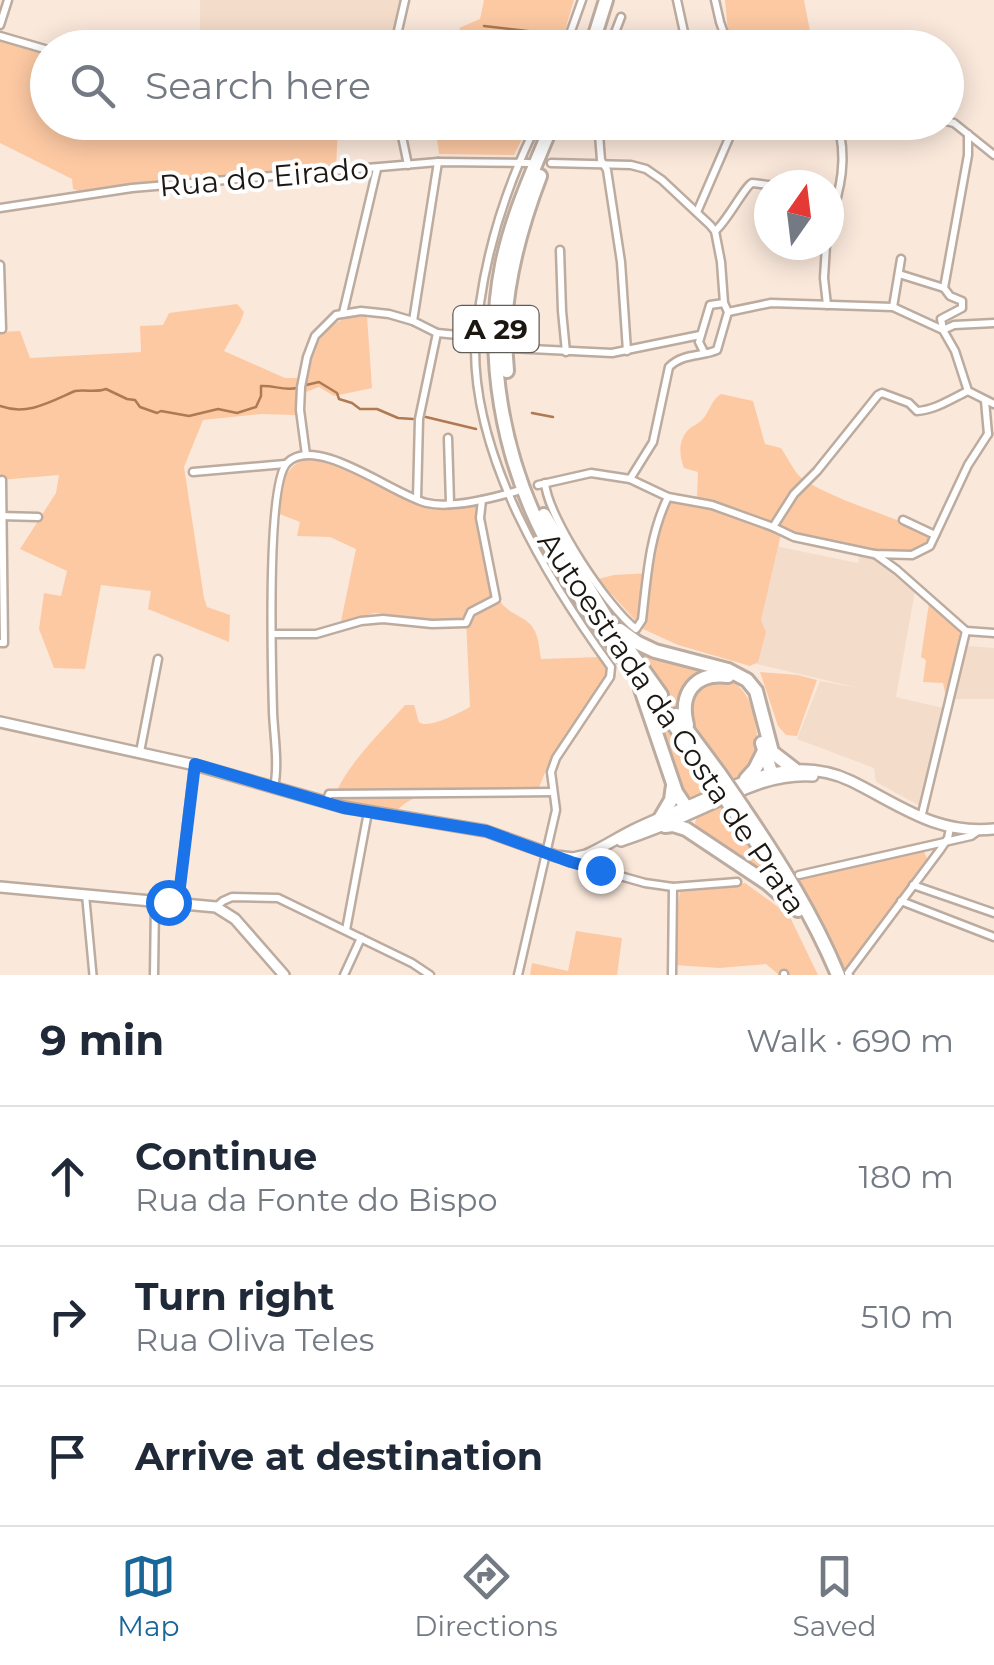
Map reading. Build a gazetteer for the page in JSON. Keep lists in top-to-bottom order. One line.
{"streets":{"highway":["A 29","Autoestrada da Costa de Prata"],"street":["Rua do Eirado"]},"north":"top","page":{"search":"Search here","heading":["9 min","Walk · 690 m"],"list":[["Continue","Rua da Fonte do Bispo","180 m"],["Turn right","Rua Oliva Teles","510 m"],"Arrive at destination"],"nav":["Map","Directions","Saved"]}}
